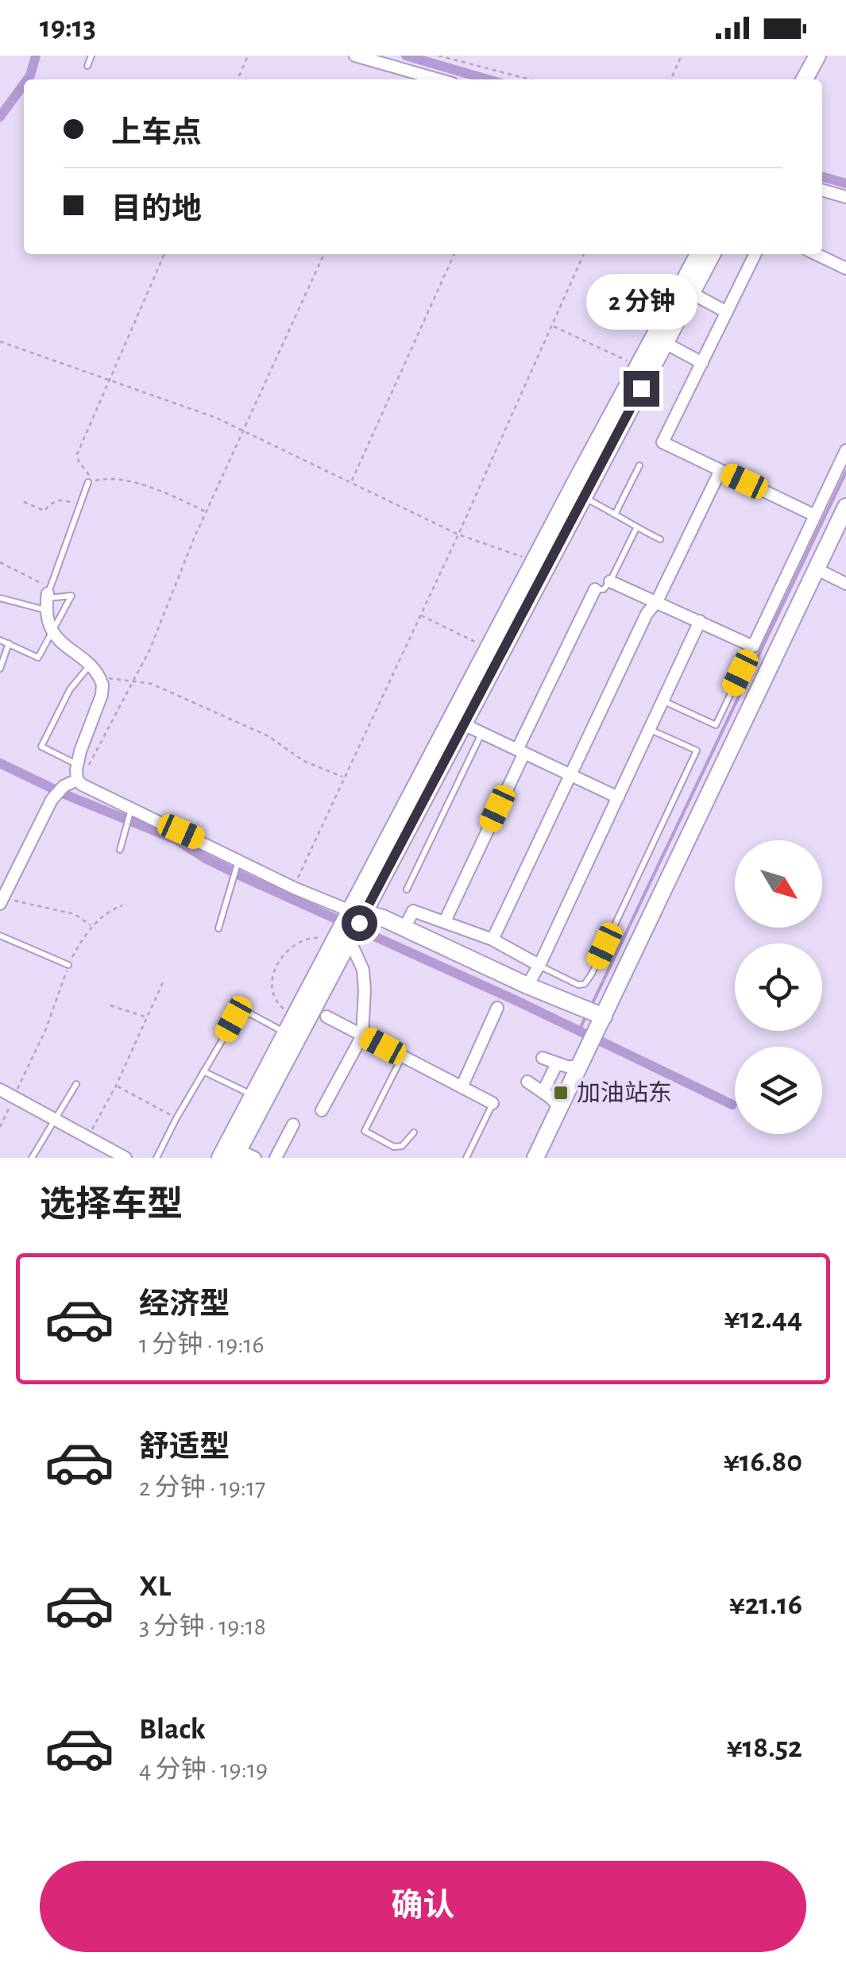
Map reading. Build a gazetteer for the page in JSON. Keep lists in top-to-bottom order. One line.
{"places":{"transit":["加油站东"]},"north":"bottom right","page":{"status":"19:13","banner":["上车点","目的地"],"bubble":"2 分钟","heading":"选择车型","list":[{"name":"经济型","note":"1 分钟 · 19:16","value":"¥12.44"},{"name":"舒适型","note":"2 分钟 · 19:17","value":"¥16.80"},{"name":"XL","note":"3 分钟 · 19:18","value":"¥21.16"},{"name":"Black","note":"4 分钟 · 19:19","value":"¥18.52"}],"buttons":"确认"}}
